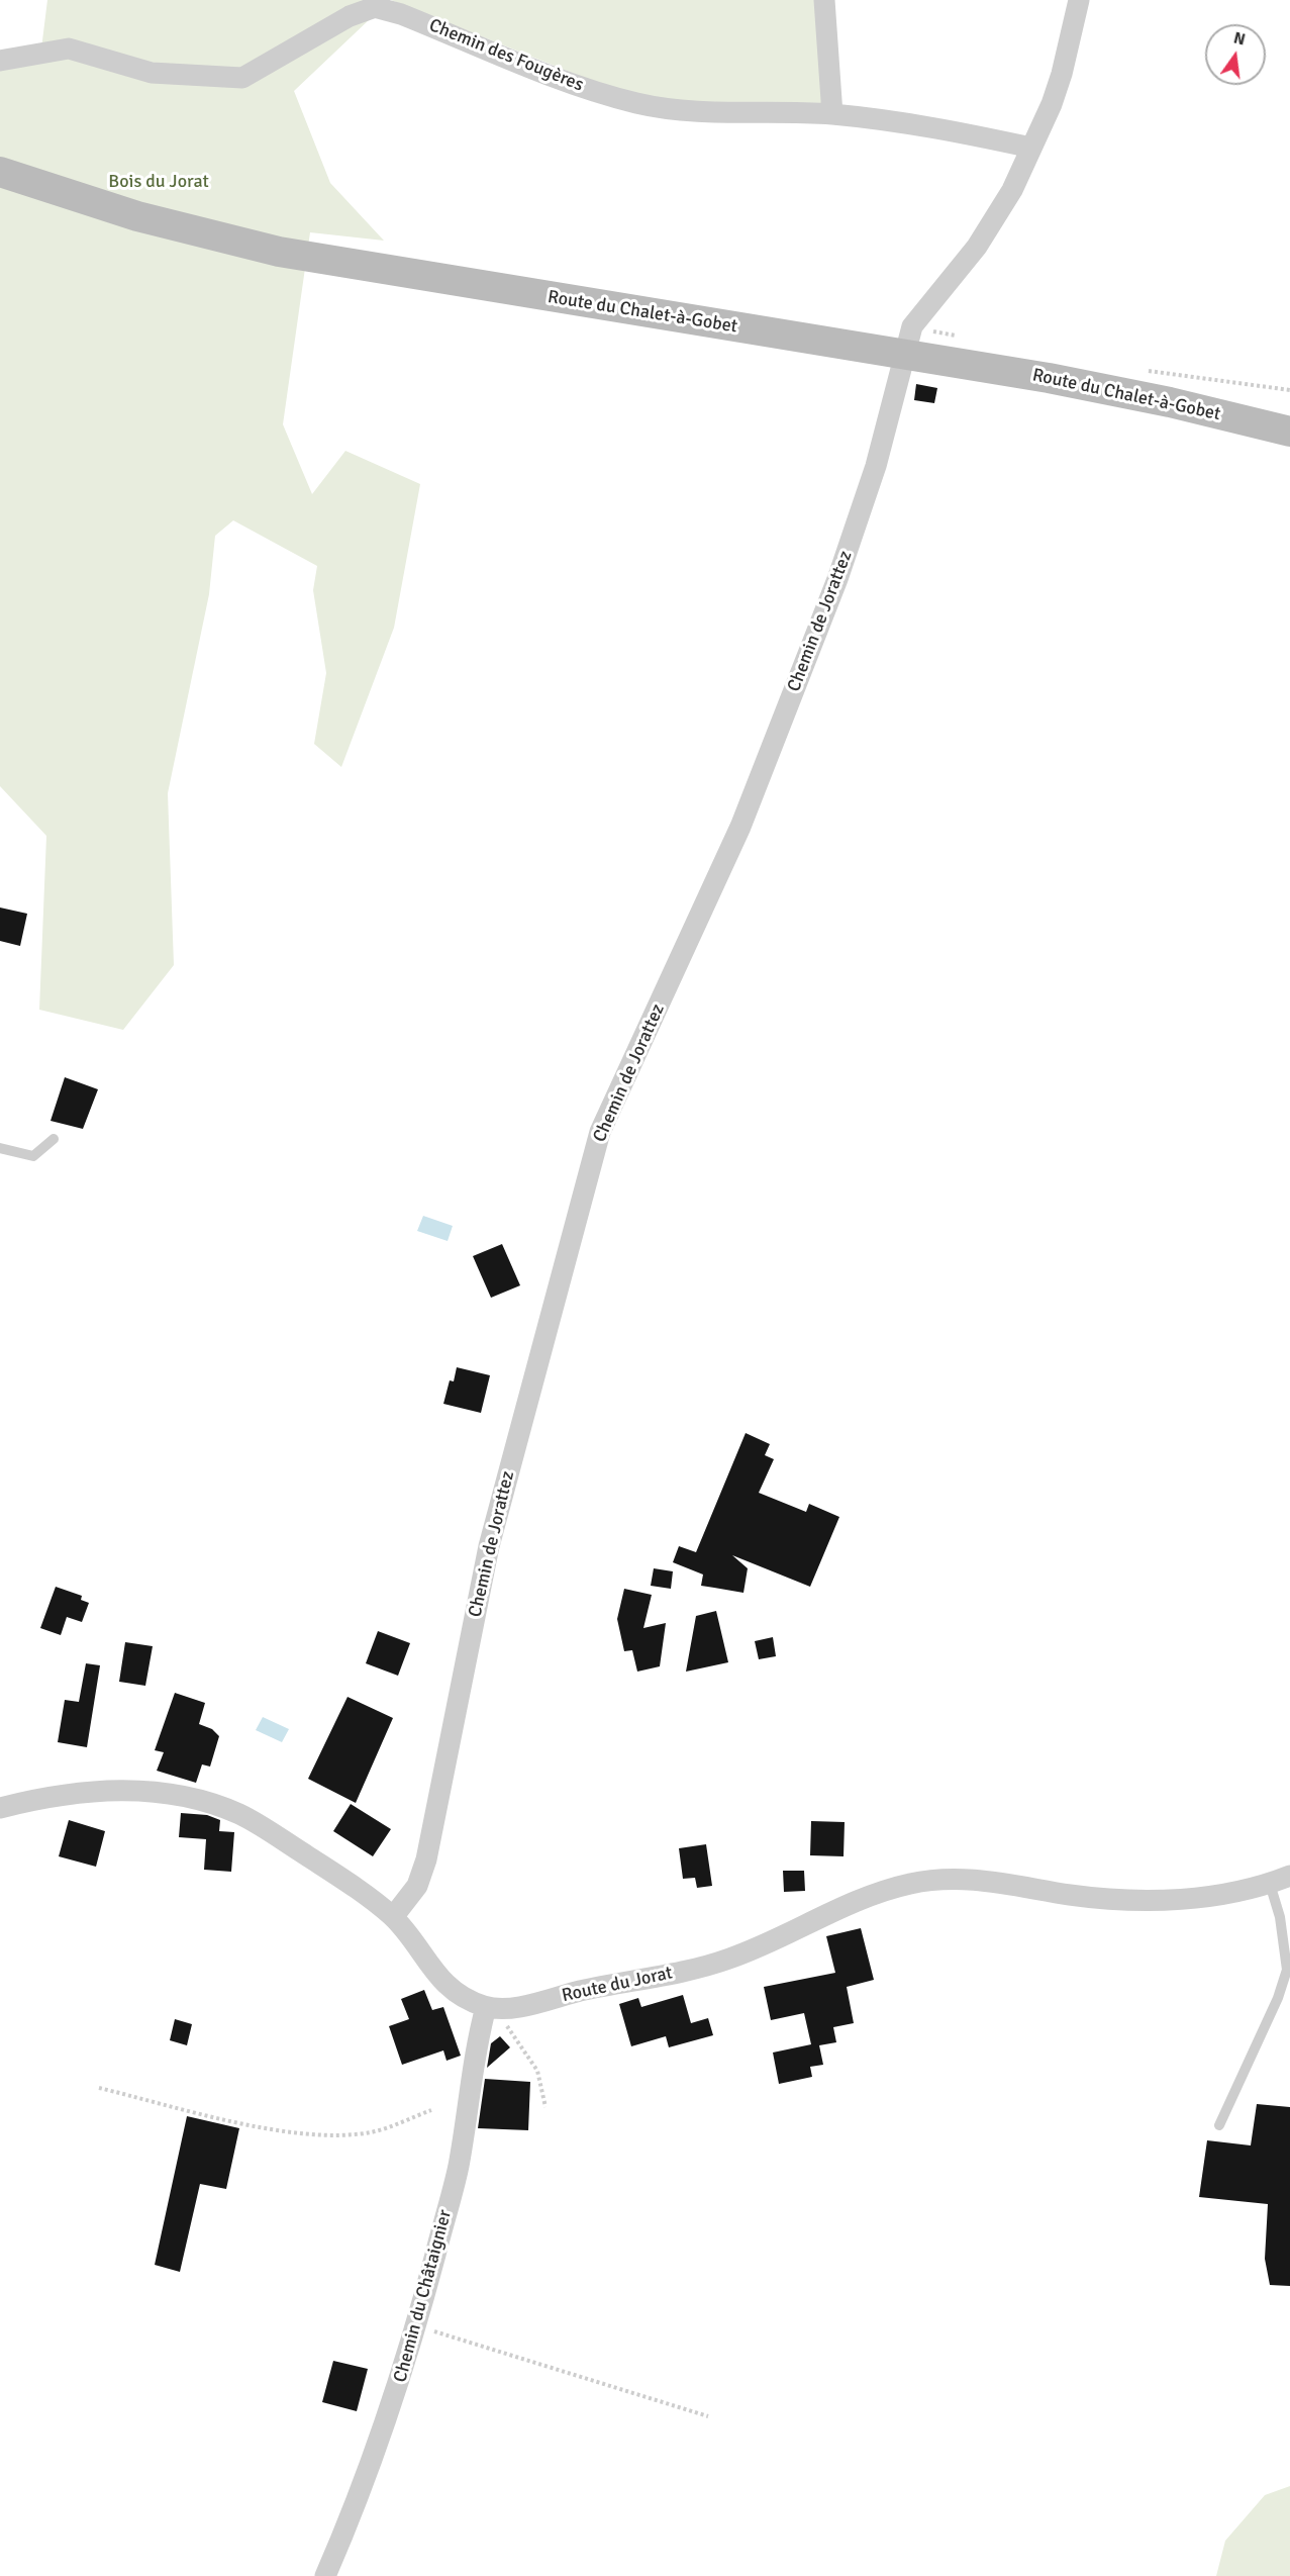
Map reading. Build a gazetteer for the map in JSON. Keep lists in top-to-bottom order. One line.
{"streets":{"main road":["Route du Chalet-à-Gobet"],"street":["Chemin des Fougères","Chemin de Jorattez","Route du Jorat","Chemin du Châtaignier"]},"crossings":[["Chemin des Fougères","Chemin de Jorattez"],["Route du Chalet-à-Gobet","Chemin de Jorattez"],["Route du Jorat","Chemin du Châtaignier"]],"parks":["Bois du Jorat"],"north":"top"}
